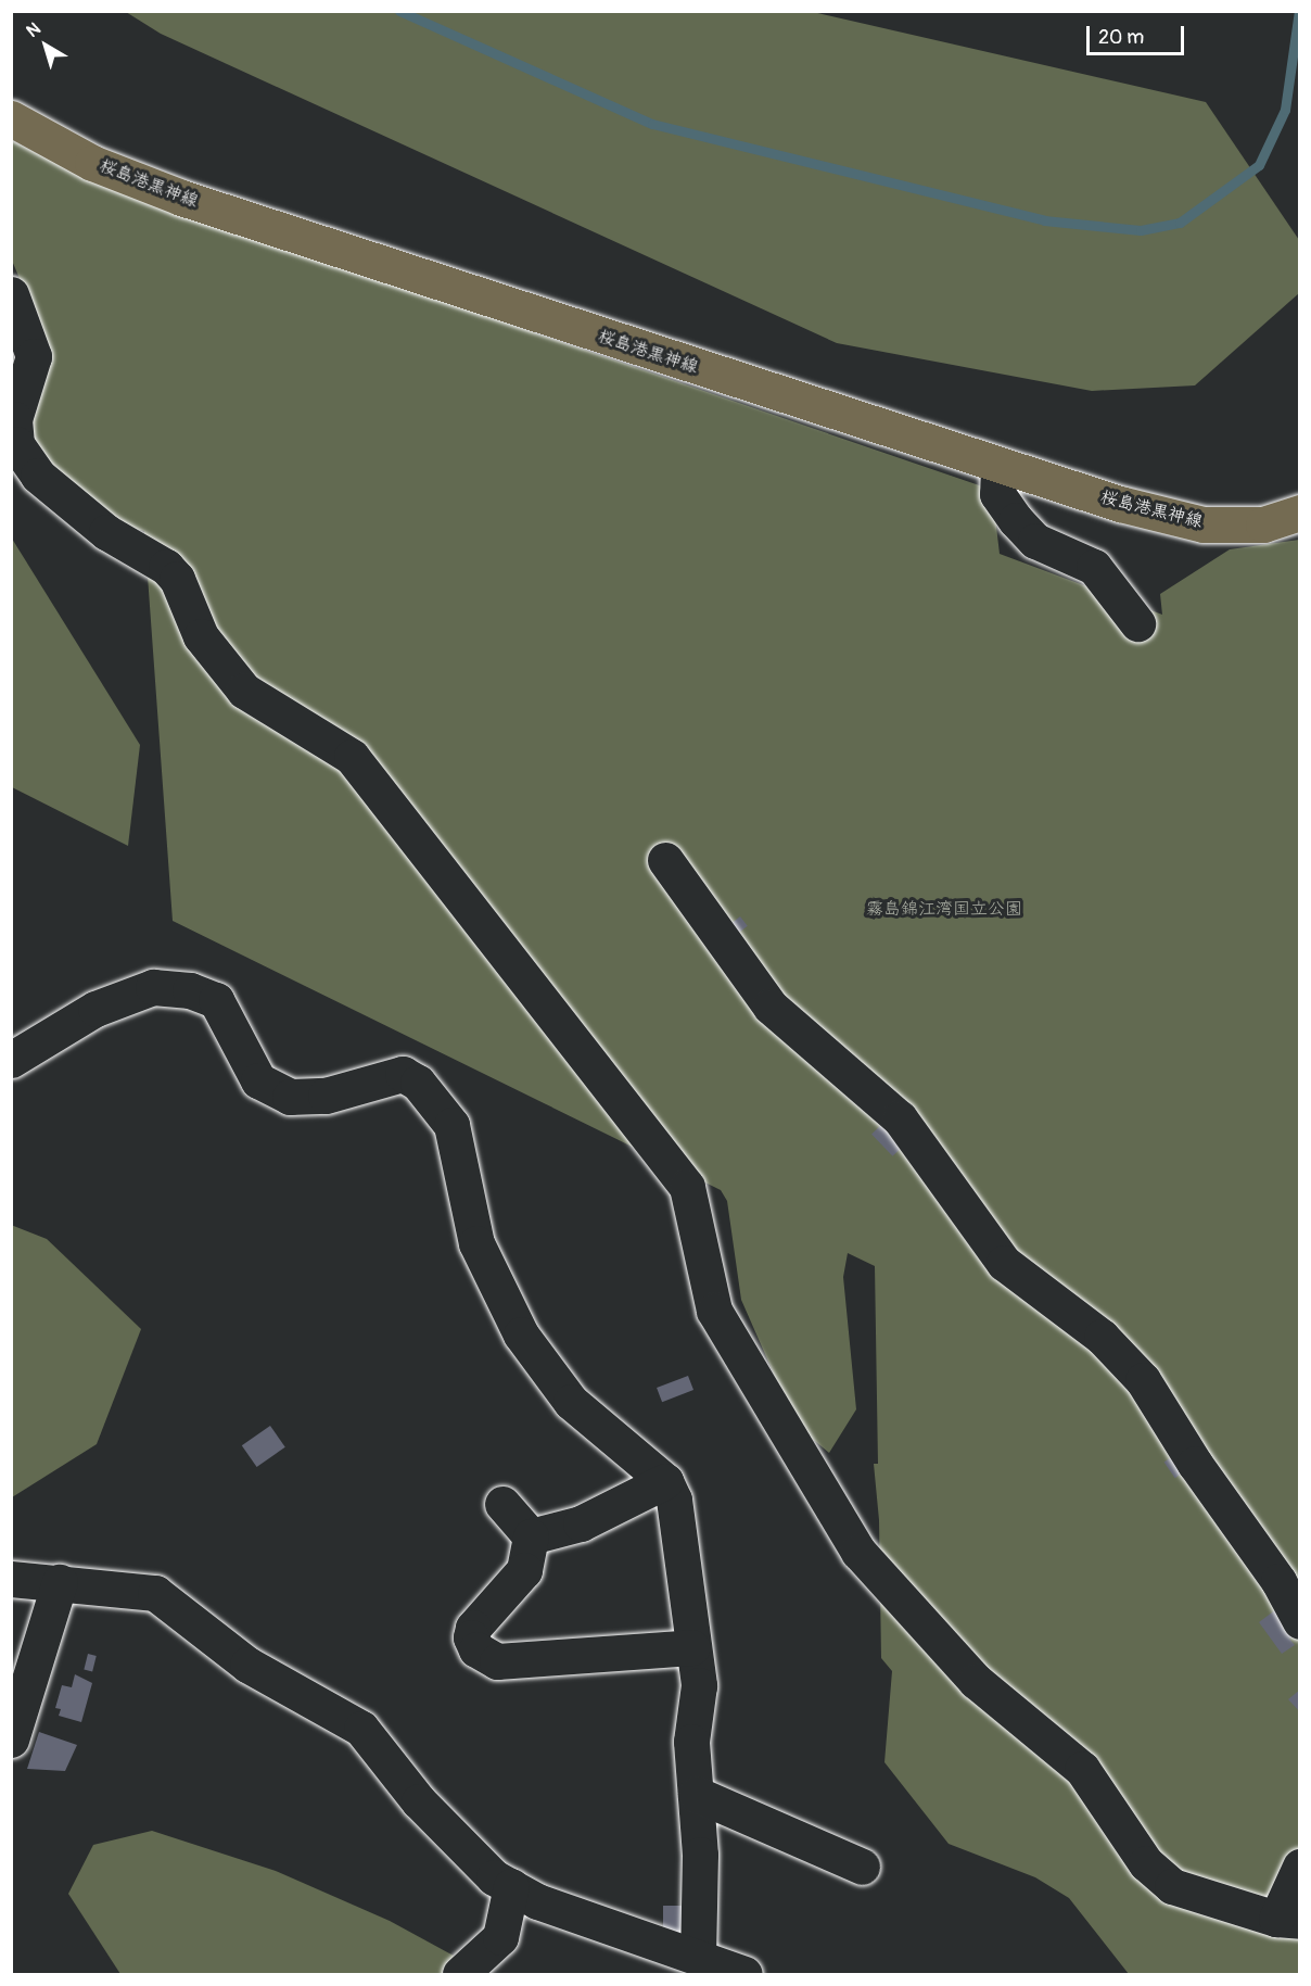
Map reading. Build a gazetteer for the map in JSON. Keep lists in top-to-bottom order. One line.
{"streets":{"main road":["桜島港黒神線"]},"parks":["霧島錦江湾国立公園"],"scale_bar":"20 m","north":"top left"}
